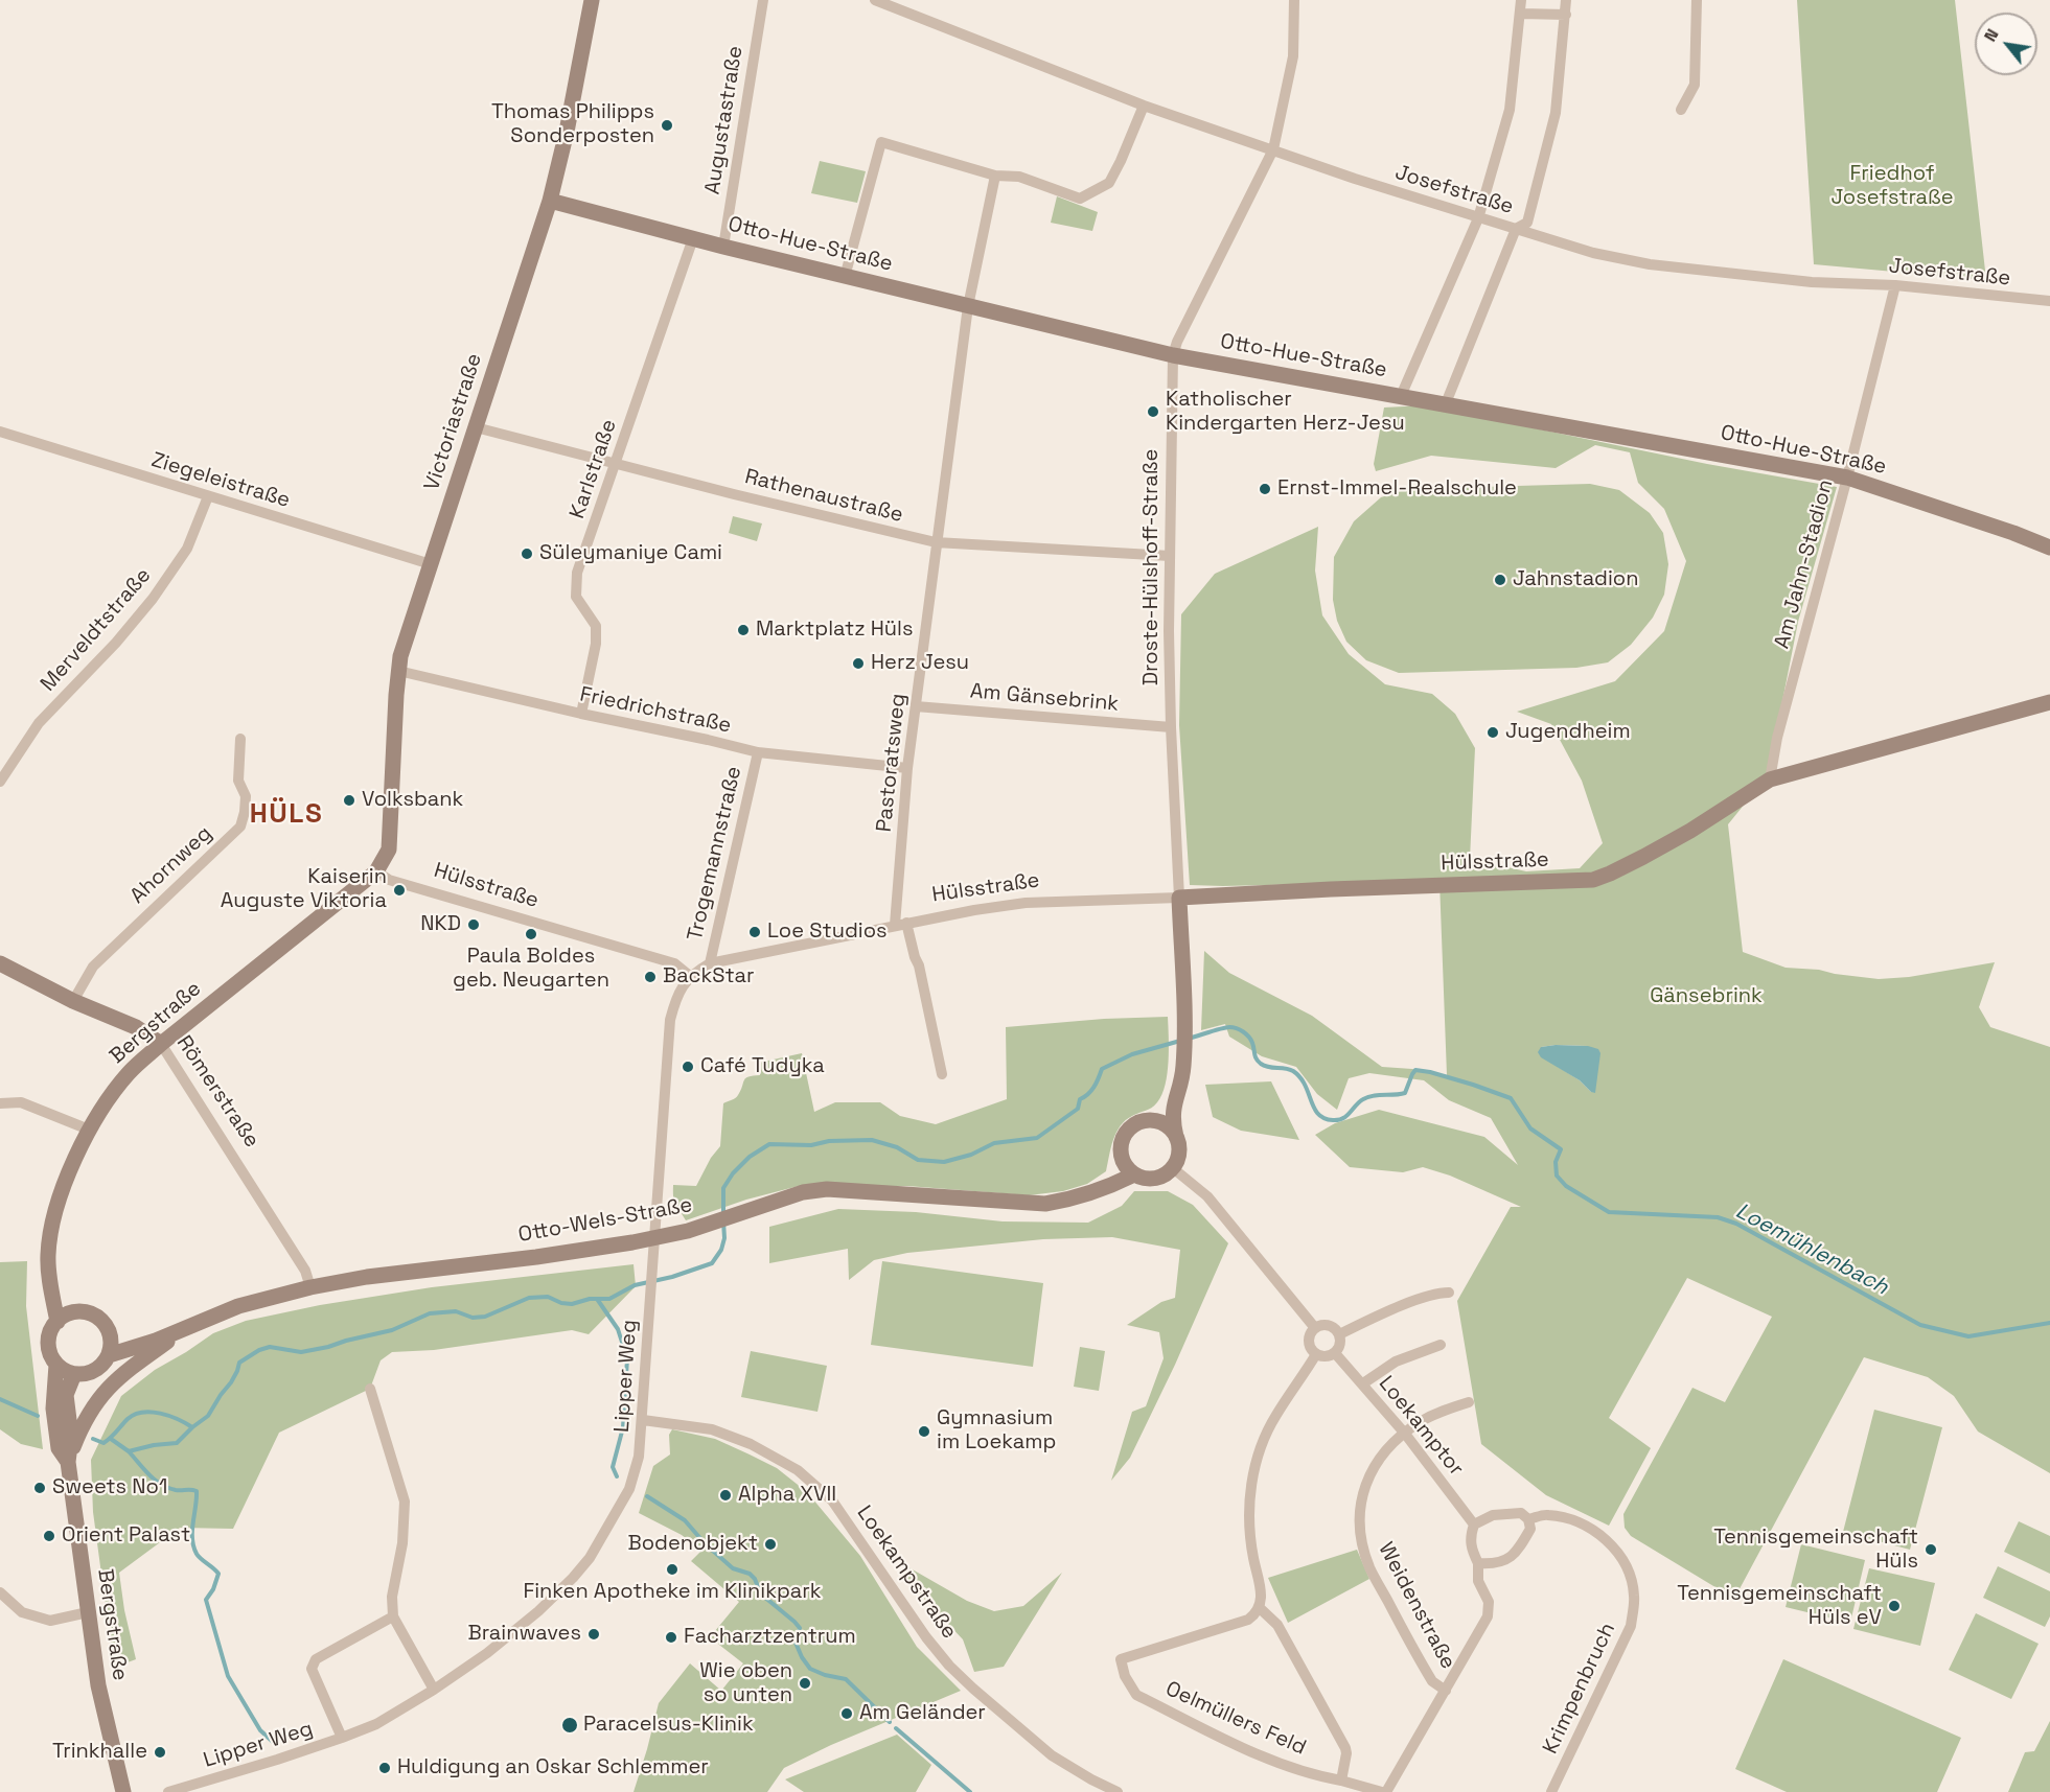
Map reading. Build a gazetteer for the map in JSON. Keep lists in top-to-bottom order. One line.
{"streets":{"main road":["Otto-Hue-Straße","Victoriastraße","Hülsstraße","Bergstraße","Römerstraße","Otto-Wels-Straße"],"street":["Augustastraße","Josefstraße","Karlstraße","Ziegeleistraße","Rathenaustraße","Am Jahn-Stadion","Droste-Hülshoff-Straße","Merveldtstraße","Am Gänsebrink","Friedrichstraße","Pastoratsweg","Trogemannstraße","Ahornweg","Lipper Weg","Loekamptor","Loekampstraße","Weidenstraße","Krimpenbruch","Oelmüllers Feld"]},"crossings":[["Augustastraße","Otto-Hue-Straße"],["Josefstraße","Am Jahn-Stadion"],["Josefstraße","Droste-Hülshoff-Straße"],["Otto-Hue-Straße","Victoriastraße"],["Otto-Hue-Straße","Karlstraße"],["Otto-Hue-Straße","Am Jahn-Stadion"],["Otto-Hue-Straße","Droste-Hülshoff-Straße"],["Otto-Hue-Straße","Pastoratsweg"],["Victoriastraße","Ziegeleistraße"],["Victoriastraße","Rathenaustraße"],["Victoriastraße","Friedrichstraße"],["Victoriastraße","Hülsstraße"],["Victoriastraße","Bergstraße"],["Karlstraße","Rathenaustraße"],["Karlstraße","Friedrichstraße"],["Ziegeleistraße","Merveldtstraße"],["Rathenaustraße","Droste-Hülshoff-Straße"],["Rathenaustraße","Pastoratsweg"],["Am Jahn-Stadion","Hülsstraße"],["Droste-Hülshoff-Straße","Am Gänsebrink"],["Droste-Hülshoff-Straße","Hülsstraße"],["Am Gänsebrink","Pastoratsweg"],["Friedrichstraße","Pastoratsweg"],["Friedrichstraße","Trogemannstraße"],["Pastoratsweg","Hülsstraße"],["Trogemannstraße","Hülsstraße"],["Hülsstraße","Bergstraße"],["Hülsstraße","Lipper Weg"],["Ahornweg","Römerstraße"],["Bergstraße","Römerstraße"],["Bergstraße","Otto-Wels-Straße"],["Römerstraße","Otto-Wels-Straße"],["Otto-Wels-Straße","Lipper Weg"],["Lipper Weg","Loekampstraße"],["Loekamptor","Weidenstraße"],["Loekamptor","Krimpenbruch"]],"districts":["HÜLS"],"water":["Loemühlenbach"],"parks":["Friedhof Josefstraße","Gänsebrink"],"places":["Thomas Philipps Sonderposten","Katholischer Kindergarten Herz-Jesu","Ernst-Immel-Realschule","Süleymaniye Cami","Jahnstadion","Marktplatz Hüls","Herz Jesu","Jugendheim","Volksbank","Kaiserin Auguste Viktoria","NKD","Loe Studios","Paula Boldes geb. Neugarten","BackStar","Café Tudyka","Gymnasium im Loekamp","Sweets No1","Alpha XVII","Orient Palast","Bodenobjekt","Tennisgemeinschaft Hüls","Finken Apotheke im Klinikpark","Tennisgemeinschaft Hüls eV","Brainwaves","Facharztzentrum","Wie oben so unten","Am Geländer","Paracelsus-Klinik","Trinkhalle","Huldigung an Oskar Schlemmer"],"north":"top left"}
